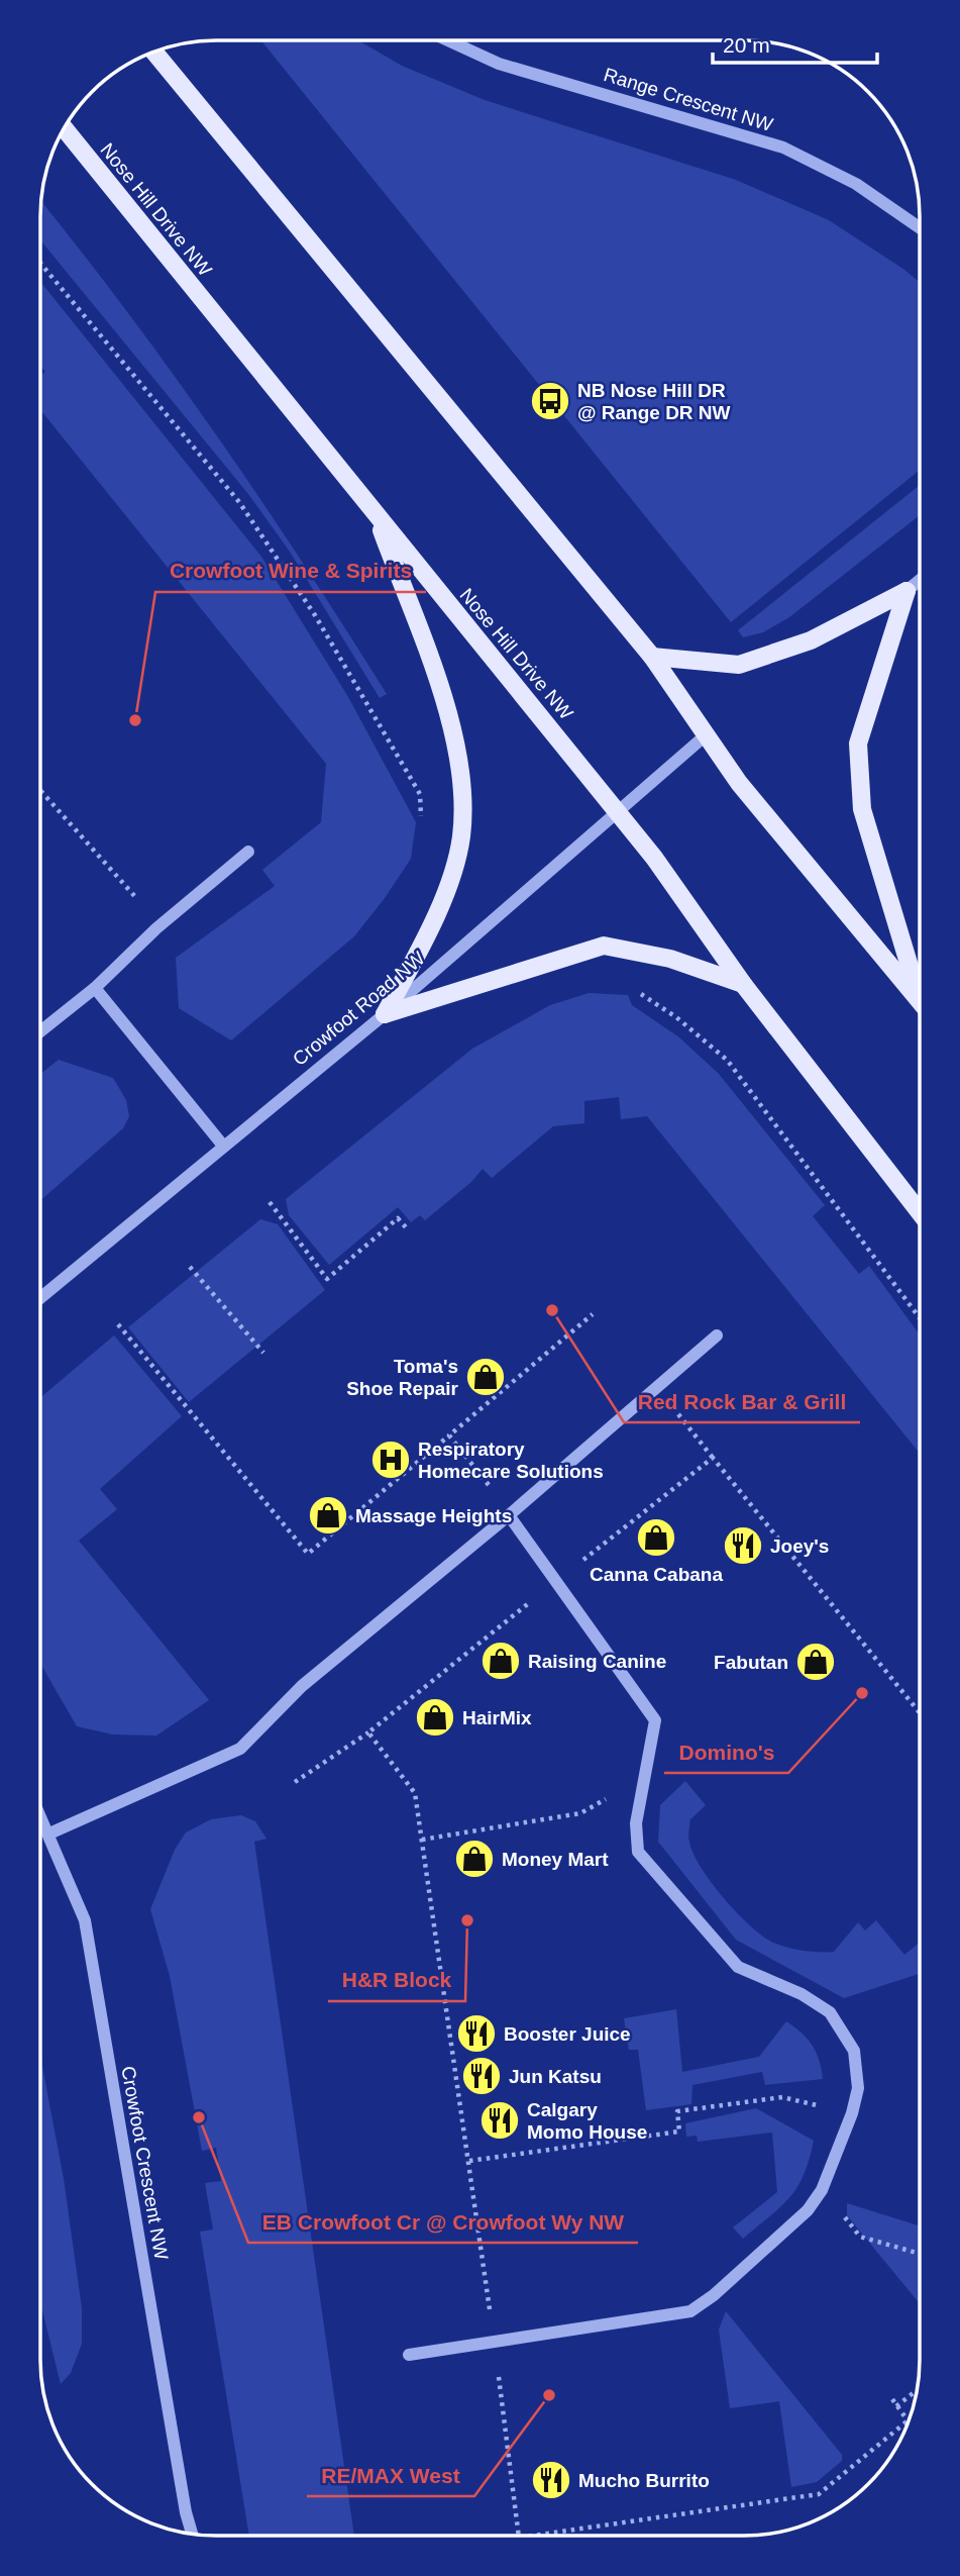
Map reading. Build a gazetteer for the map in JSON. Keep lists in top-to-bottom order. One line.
{"streets":{"main road":["Nose Hill Drive NW"],"street":["Range Crescent NW","Crowfoot Road NW","Crowfoot Crescent NW"]},"crossings":[["Nose Hill Drive NW","Crowfoot Road NW"]],"places":{"bus stop":["NB Nose Hill DR @ Range DR NW"],"other":["Crowfoot Wine & Spirits","Red Rock Bar & Grill","Domino's","H&R Block","EB Crowfoot Cr @ Crowfoot Wy NW","RE/MAX West"],"shop":["Toma's Shoe Repair","Massage Heights","Canna Cabana","Raising Canine","Fabutan","HairMix","Money Mart"],"hospital":["Respiratory Homecare Solutions"],"restaurant":["Joey's","Booster Juice","Jun Katsu","Calgary Momo House","Mucho Burrito"]},"scale_bar":"20 m"}
